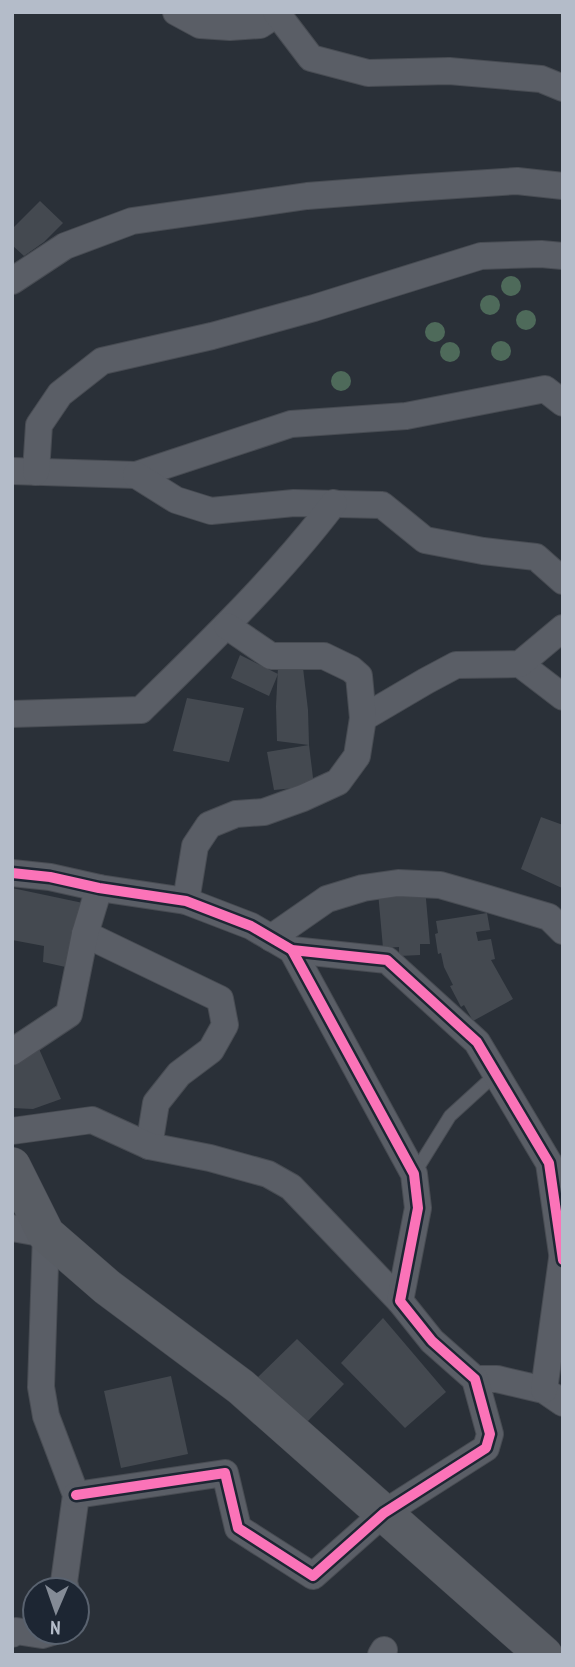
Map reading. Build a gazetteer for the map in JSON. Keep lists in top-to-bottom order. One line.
{"north":"bottom"}
